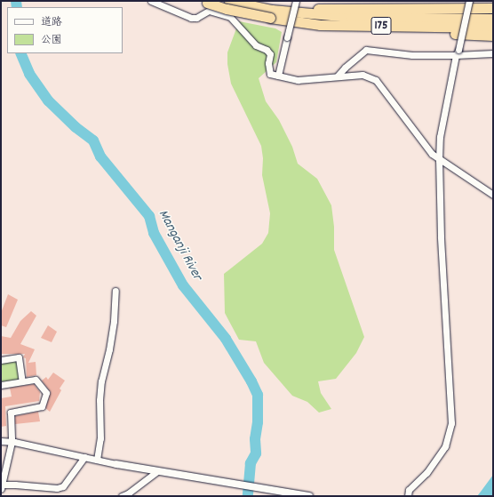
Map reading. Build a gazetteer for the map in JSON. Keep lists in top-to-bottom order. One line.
{"streets":{"highway":["175"]},"water":["Manganji River"],"legend":["道路","公園"]}
